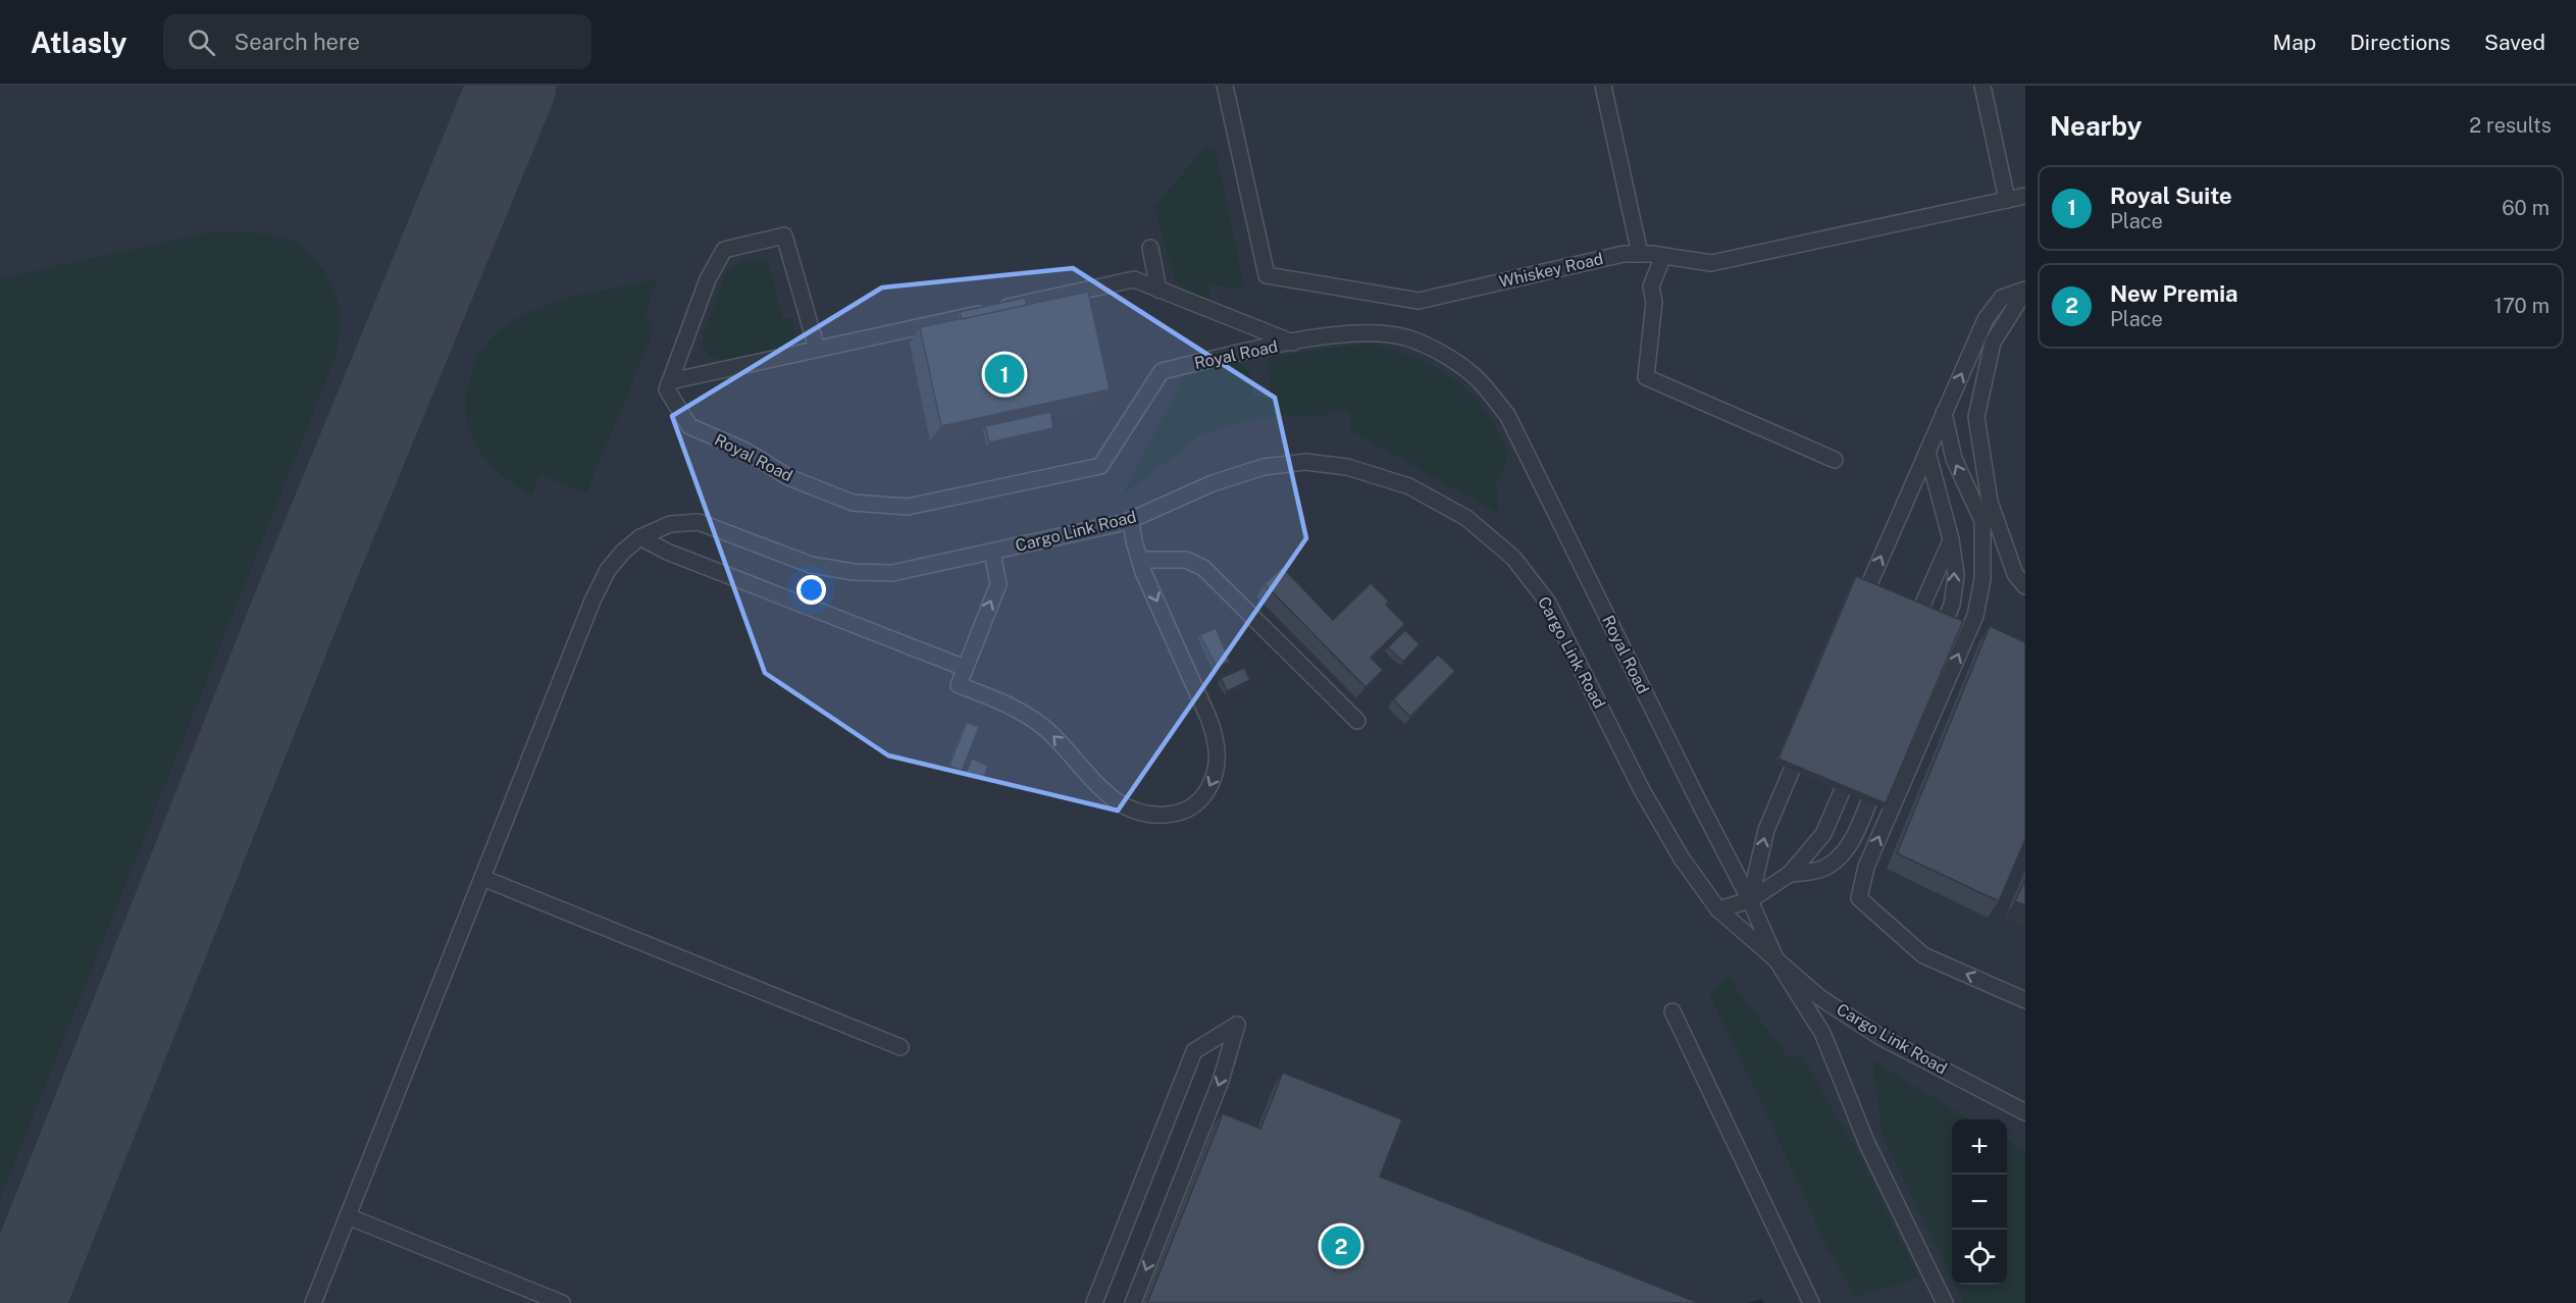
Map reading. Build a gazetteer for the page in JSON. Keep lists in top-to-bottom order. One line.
{"streets":{"lane":["Whiskey Road","Royal Road","Cargo Link Road"]},"crossings":[["Royal Road","Cargo Link Road"]],"page":{"header":"Atlasly","search":"Search here","nav":["Map","Directions","Saved"],"heading":["Nearby","2 results"],"list":[{"mark":"1","name":"Royal Suite","note":"Place","value":"60 m"},{"mark":"2","name":"New Premia","note":"Place","value":"170 m"}],"pins":["1","2"],"map_buttons":["+","−"]}}
